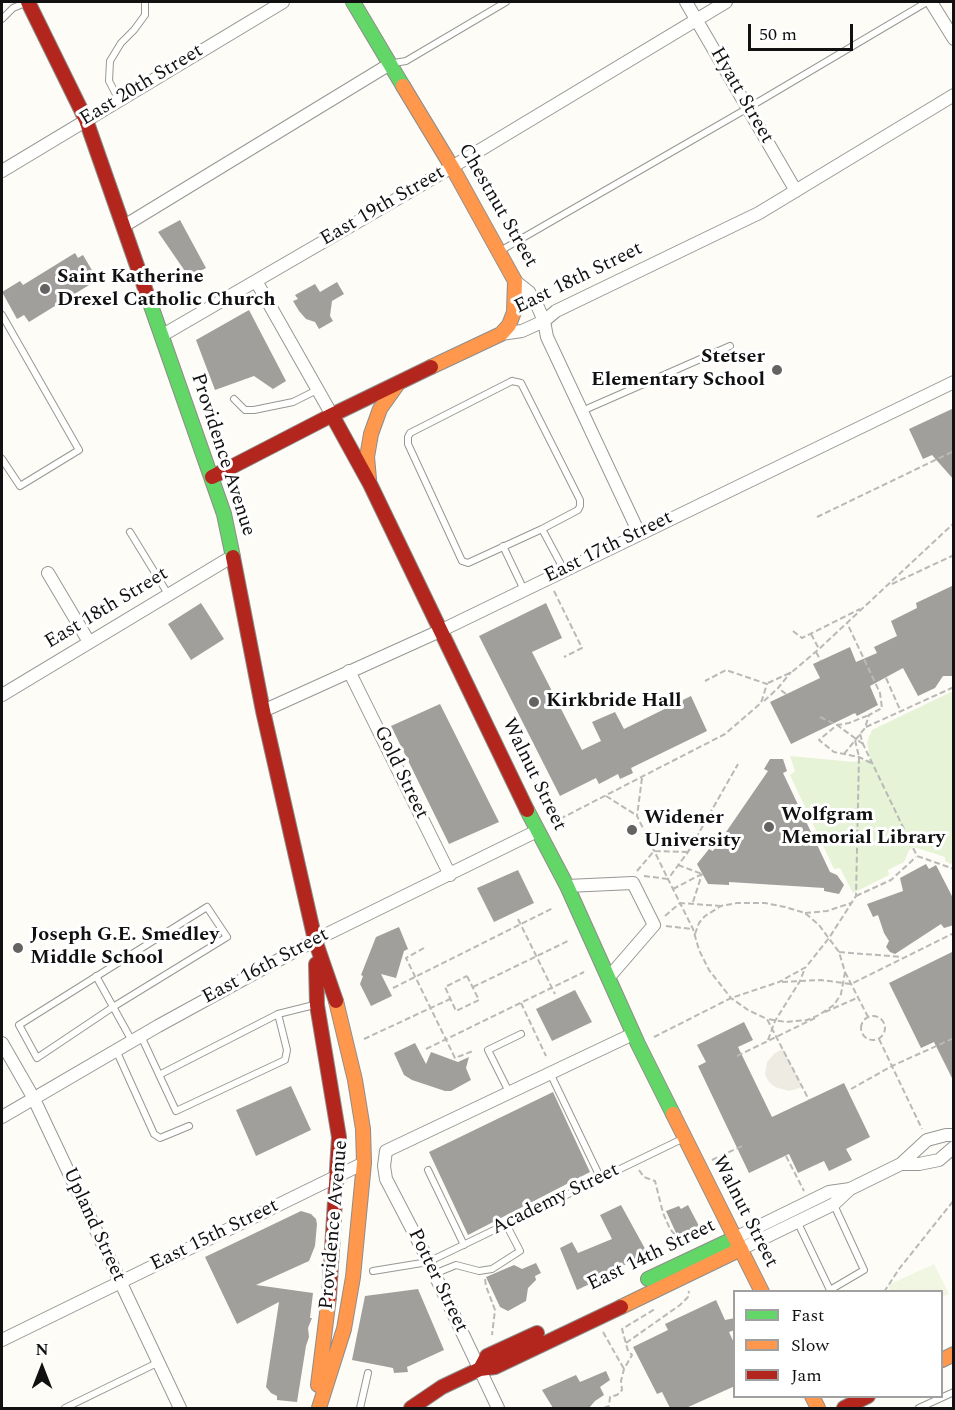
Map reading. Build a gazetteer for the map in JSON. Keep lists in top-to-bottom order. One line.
{"streets":{"street":["East 20th Street","Hyatt Street","Chestnut Street","East 19th Street","East 18th Street","Providence Avenue","East 17th Street","Gold Street","Walnut Street","East 16th Street","Upland Street","East 15th Street","East 14th Street","Potter Street"],"lane":["Academy Street"]},"crossings":[["East 20th Street","Providence Avenue"],["Hyatt Street","East 19th Street"],["Hyatt Street","East 18th Street"],["Chestnut Street","East 19th Street"],["Chestnut Street","East 18th Street"],["Chestnut Street","East 17th Street"],["East 19th Street","Providence Avenue"],["East 19th Street","Walnut Street"],["East 18th Street","Providence Avenue"],["East 18th Street","Walnut Street"],["Providence Avenue","East 17th Street"],["Providence Avenue","East 16th Street"],["Providence Avenue","East 15th Street"],["East 17th Street","Gold Street"],["East 17th Street","Walnut Street"],["Gold Street","East 16th Street"],["Walnut Street","East 16th Street"],["Walnut Street","Academy Street"],["Walnut Street","East 14th Street"],["East 16th Street","Upland Street"],["Academy Street","Potter Street"],["Upland Street","East 15th Street"],["East 14th Street","Potter Street"]],"places":["Saint Katherine Drexel Catholic Church","Stetser Elementary School","Kirkbride Hall","Wolfgram Memorial Library","Widener University","Joseph G.E. Smedley Middle School"],"legend":["Fast","Slow","Jam"],"scale_bar":"50 m","north":"top"}
